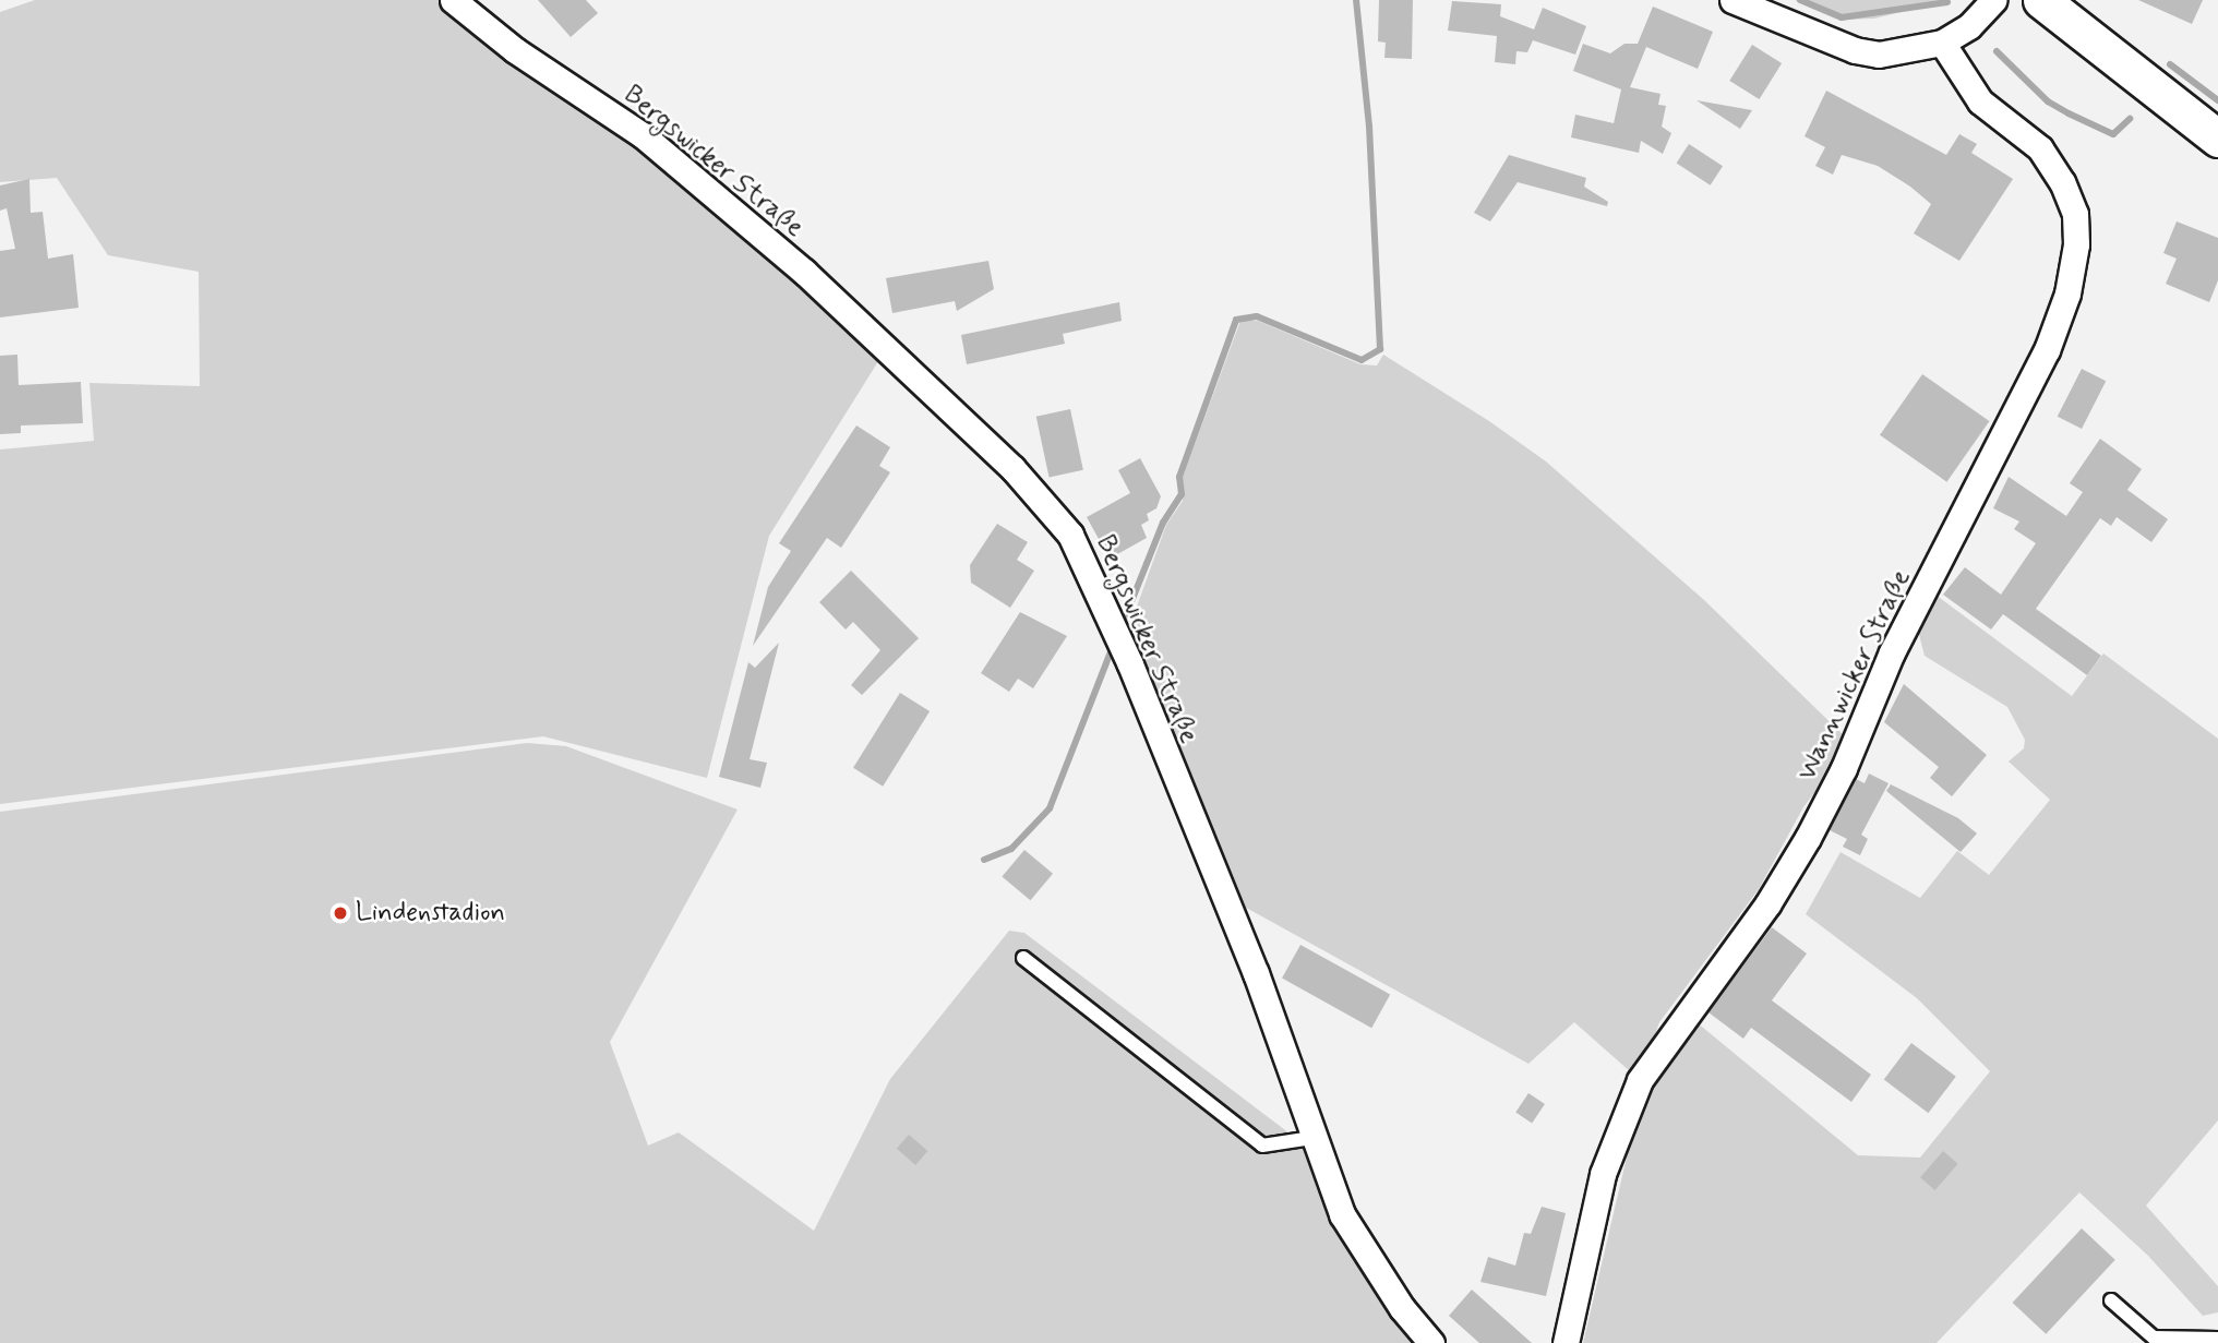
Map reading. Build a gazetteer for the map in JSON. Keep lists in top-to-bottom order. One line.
{"streets":{"street":["Bergswicker Straße","Wannwicker Straße"]},"places":["Lindenstadion"]}
